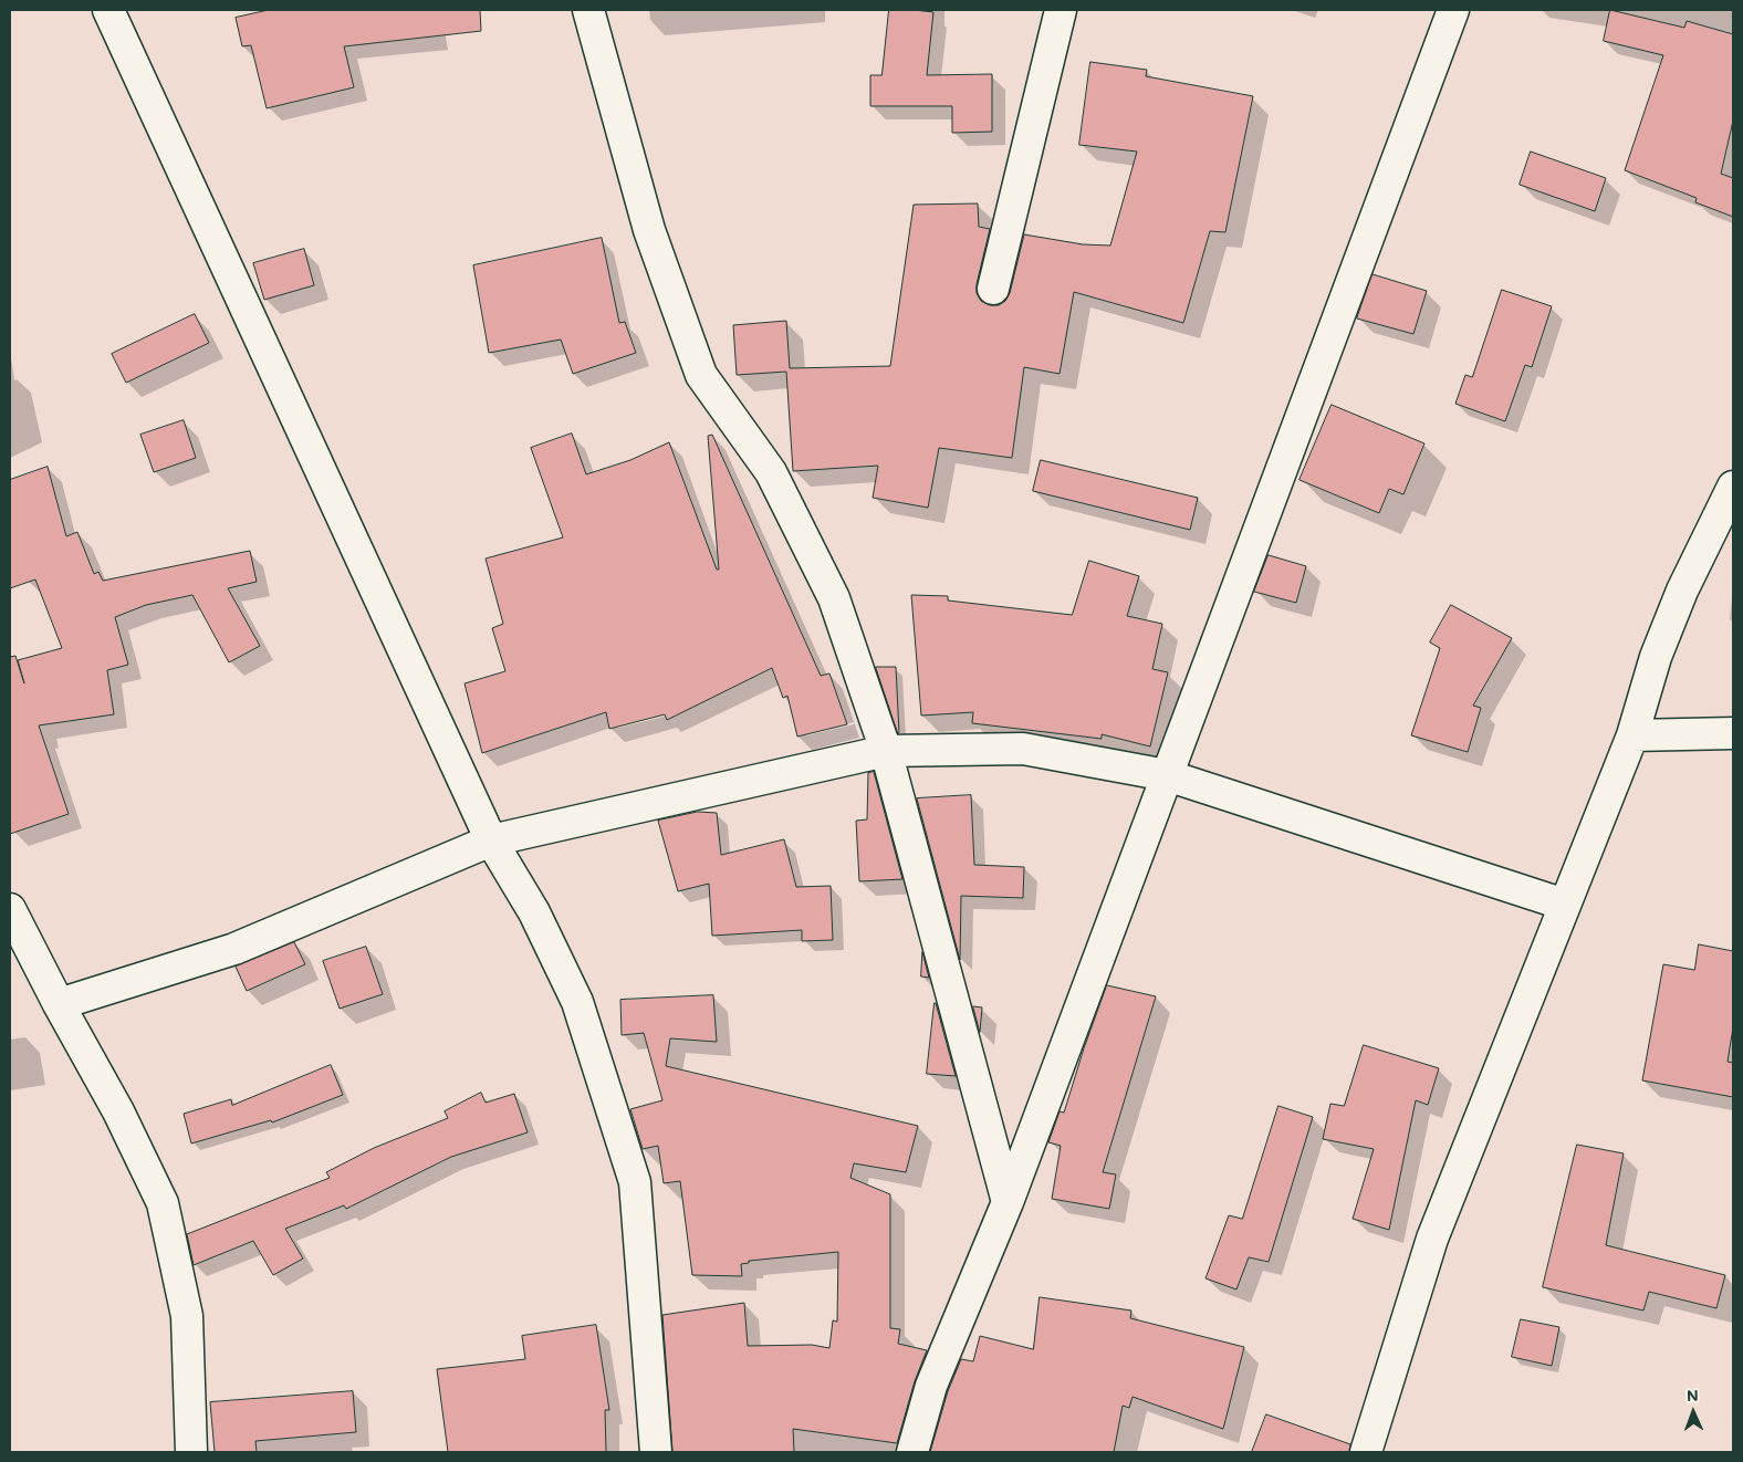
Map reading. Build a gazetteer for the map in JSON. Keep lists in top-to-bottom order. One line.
{"north":"top"}
